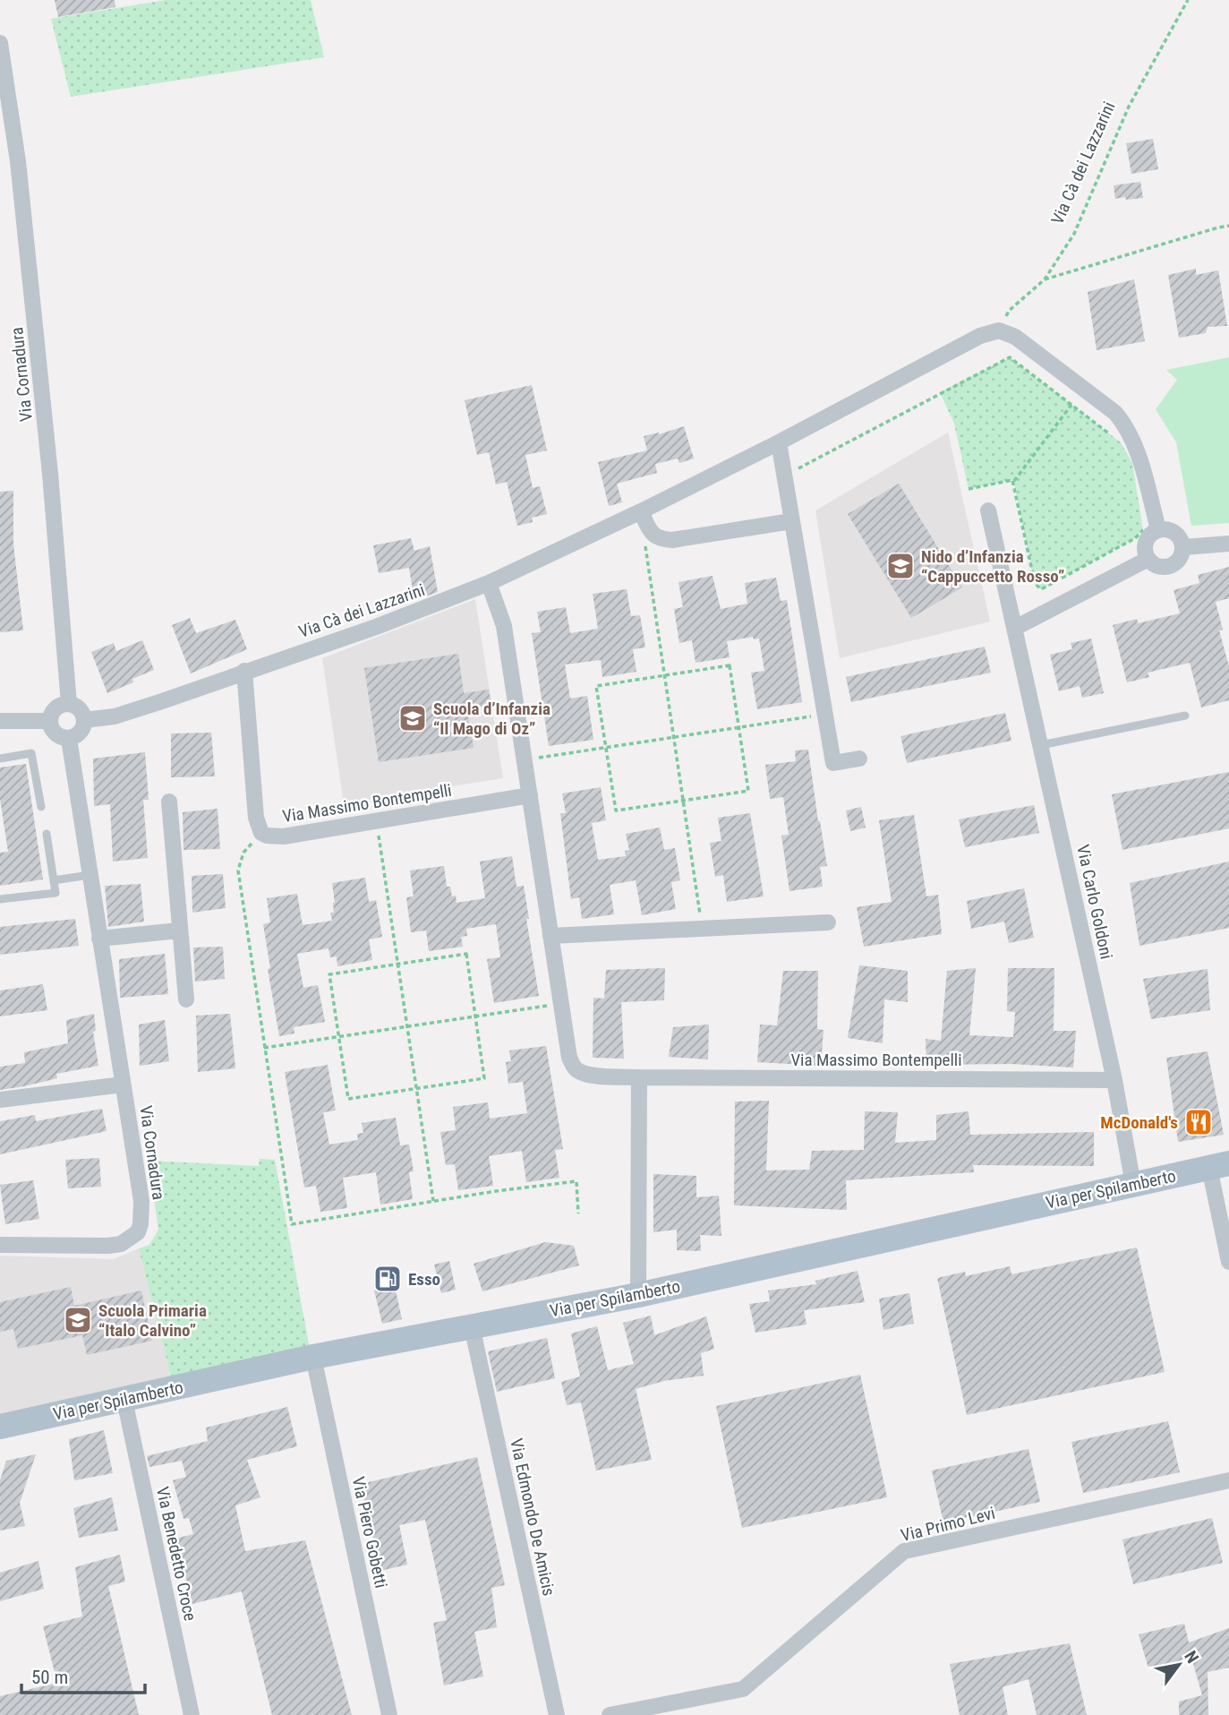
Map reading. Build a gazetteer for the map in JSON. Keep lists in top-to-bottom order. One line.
{"streets":{"main road":["Via per Spilamberto"],"street":["Via Cà dei Lazzarini","Via Cornadura","Via Massimo Bontempelli","Via Carlo Goldoni","Via Edmondo De Amicis","Via Primo Levi","Via Piero Gobetti","Via Benedetto Croce"]},"crossings":[["Via Cà dei Lazzarini","Via Cornadura"],["Via Cà dei Lazzarini","Via Massimo Bontempelli"],["Via Massimo Bontempelli","Via Carlo Goldoni"],["Via Carlo Goldoni","Via per Spilamberto"],["Via per Spilamberto","Via Edmondo De Amicis"],["Via per Spilamberto","Via Piero Gobetti"],["Via per Spilamberto","Via Benedetto Croce"]],"places":{"school or university":["Nido d’Infanzia “Cappuccetto Rosso”","Scuola d’Infanzia “Il Mago di Oz”","Scuola Primaria “Italo Calvino”"],"restaurant":["McDonald's"],"fuel station":["Esso"]},"scale_bar":"50 m","north":"top right"}
